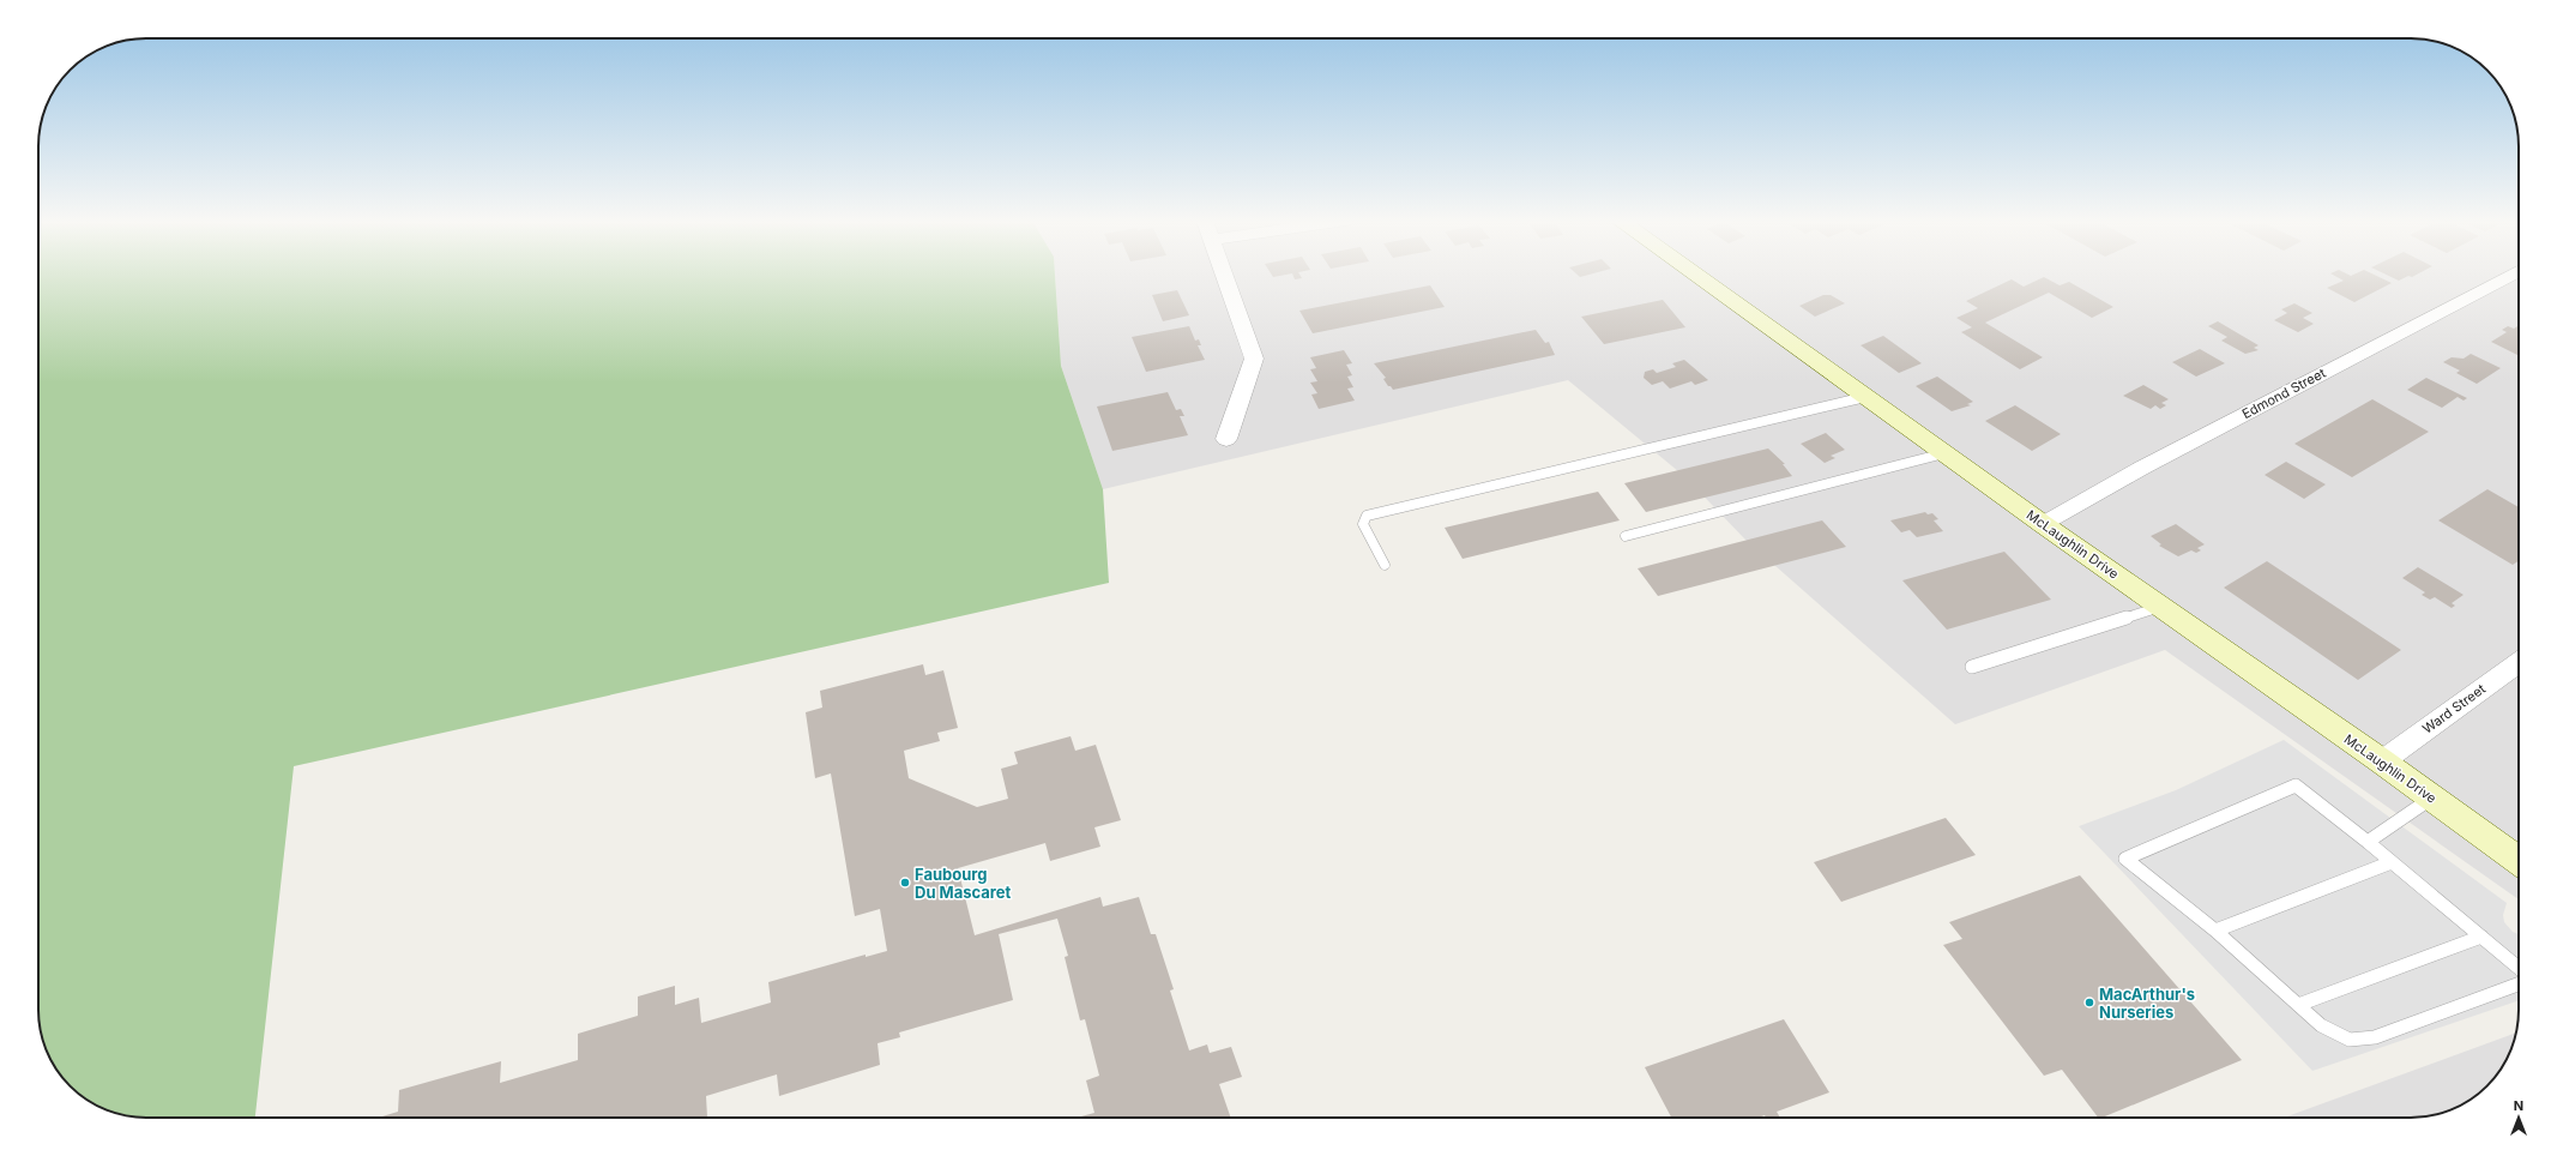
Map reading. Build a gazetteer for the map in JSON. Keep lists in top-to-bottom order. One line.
{"streets":{"main road":["McLaughlin Drive"],"street":["Edmond Street","Ward Street"]},"crossings":[["Edmond Street","McLaughlin Drive"],["McLaughlin Drive","Ward Street"]],"places":["Faubourg Du Mascaret","MacArthur's Nurseries"],"north":"top"}
